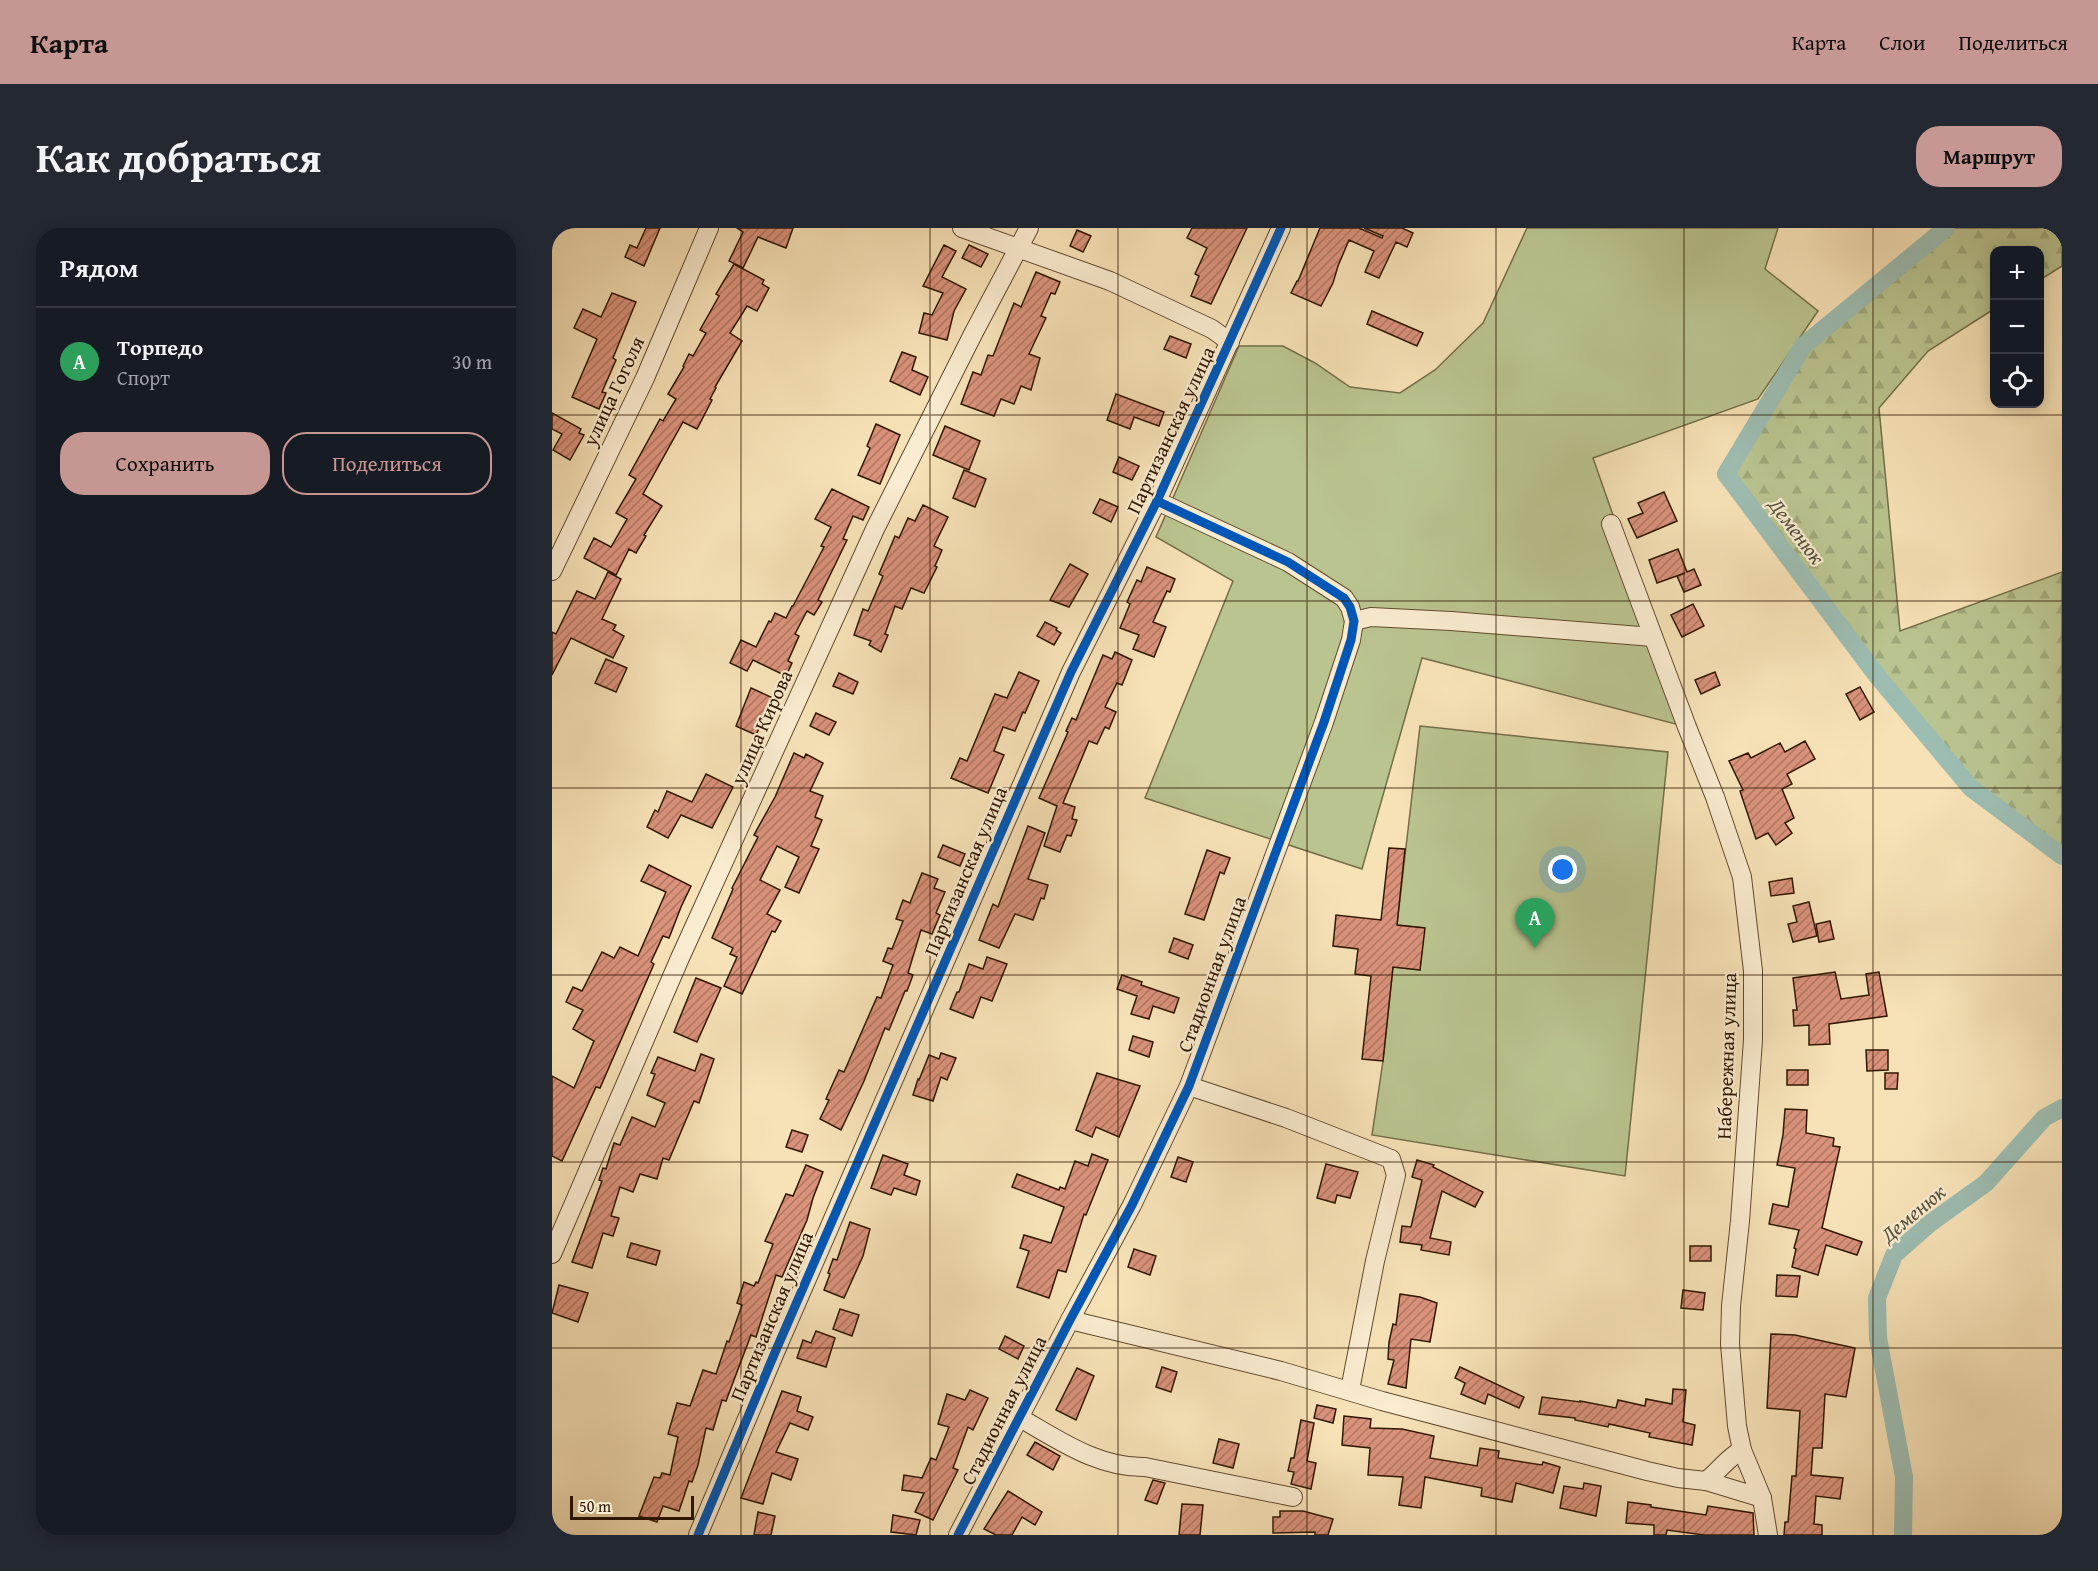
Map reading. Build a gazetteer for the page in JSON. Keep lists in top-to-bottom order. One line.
{"streets":{"street":["улица Гоголя","Партизанская улица","улица Кирова","Стадионная улица","Набережная улица"]},"water":["Деменюк"],"scale_bar":"50 m","page":{"header":"Карта","nav":["Карта","Слои","Поделиться"],"title":"Как добраться","buttons":["Маршрут",["Сохранить","Поделиться"]],"heading":"Рядом","map_buttons":["+","−"],"list":[{"mark":"A","name":"Торпедо","note":"Спорт","value":"30 m"}],"pins":"A","scale":"50 m"}}
